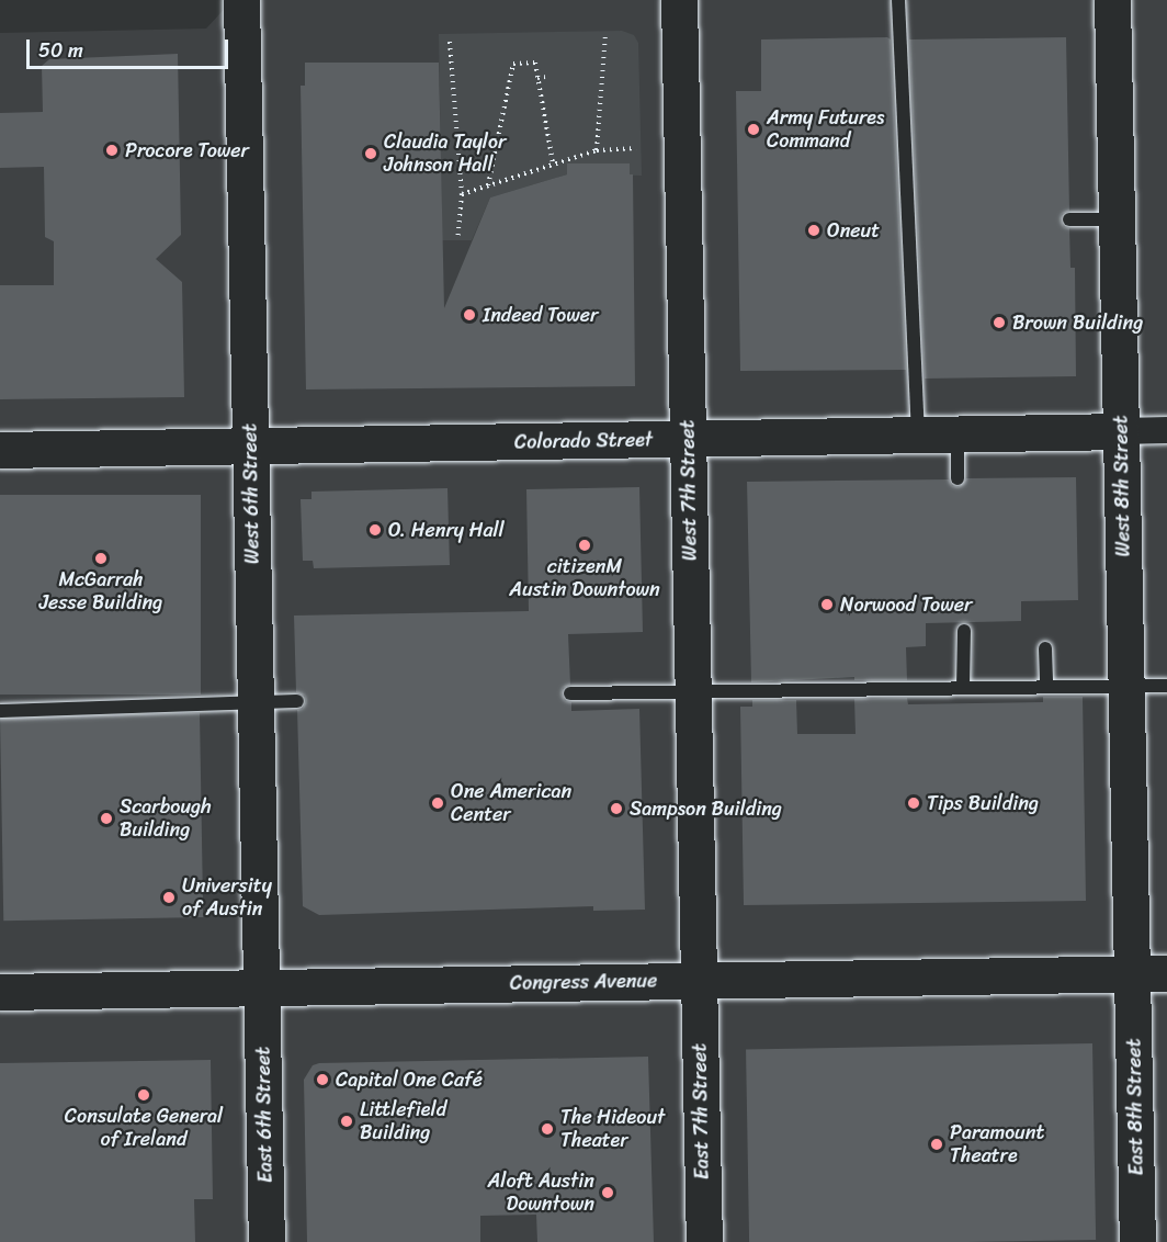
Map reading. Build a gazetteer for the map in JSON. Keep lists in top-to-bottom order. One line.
{"streets":{"main road":["Colorado Street","West 8th Street","West 7th Street","West 6th Street","Congress Avenue","East 8th Street","East 7th Street","East 6th Street"]},"crossings":[["Colorado Street","West 8th Street"],["Colorado Street","West 7th Street"],["Colorado Street","West 6th Street"],["West 8th Street","Congress Avenue"],["West 8th Street","East 8th Street"],["West 7th Street","Congress Avenue"],["West 7th Street","East 7th Street"],["West 6th Street","Congress Avenue"],["West 6th Street","East 6th Street"],["Congress Avenue","East 8th Street"],["Congress Avenue","East 7th Street"],["Congress Avenue","East 6th Street"]],"places":["Army Futures Command","Procore Tower","Claudia Taylor Johnson Hall","Oneut","Indeed Tower","Brown Building","O. Henry Hall","citizenM Austin Downtown","McGarrah Jesse Building","Norwood Tower","One American Center","Tips Building","Sampson Building","Scarbough Building","University of Austin","Capital One Café","Consulate General of Ireland","Littlefield Building","The Hideout Theater","Paramount Theatre","Aloft Austin Downtown"],"scale_bar":"50 m"}
